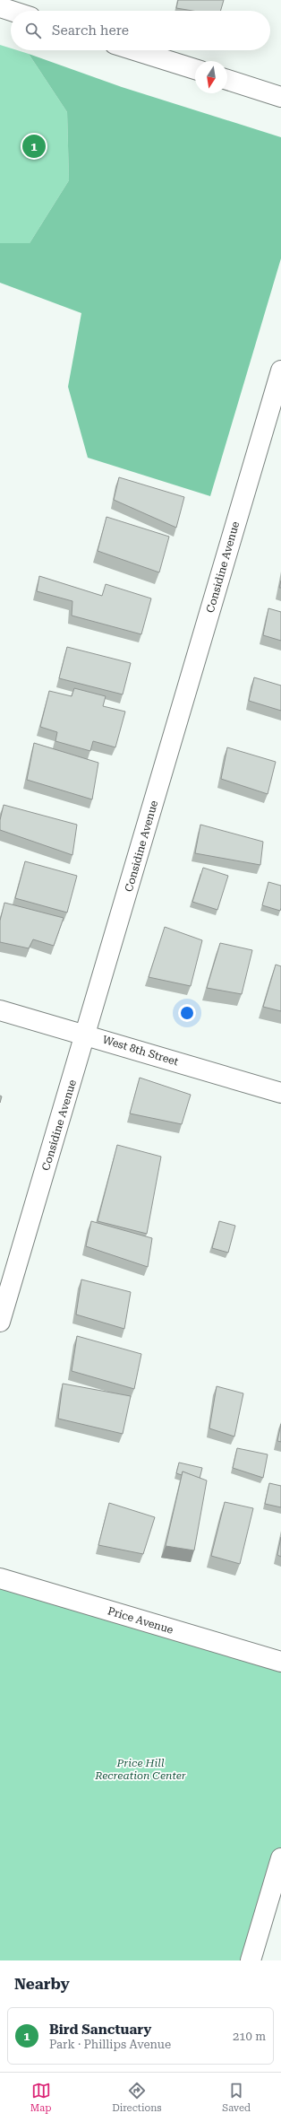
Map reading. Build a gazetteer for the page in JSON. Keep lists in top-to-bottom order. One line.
{"streets":{"street":["Considine Avenue","West 8th Street","Price Avenue"]},"crossings":[["Considine Avenue","West 8th Street"]],"parks":["Price Hill Recreation Center"],"north":"bottom","page":{"search":"Search here","pins":"1","heading":"Nearby","list":[{"mark":"1","name":"Bird Sanctuary","note":"Park · Phillips Avenue","value":"210 m"}],"nav":["Map","Directions","Saved"]}}
